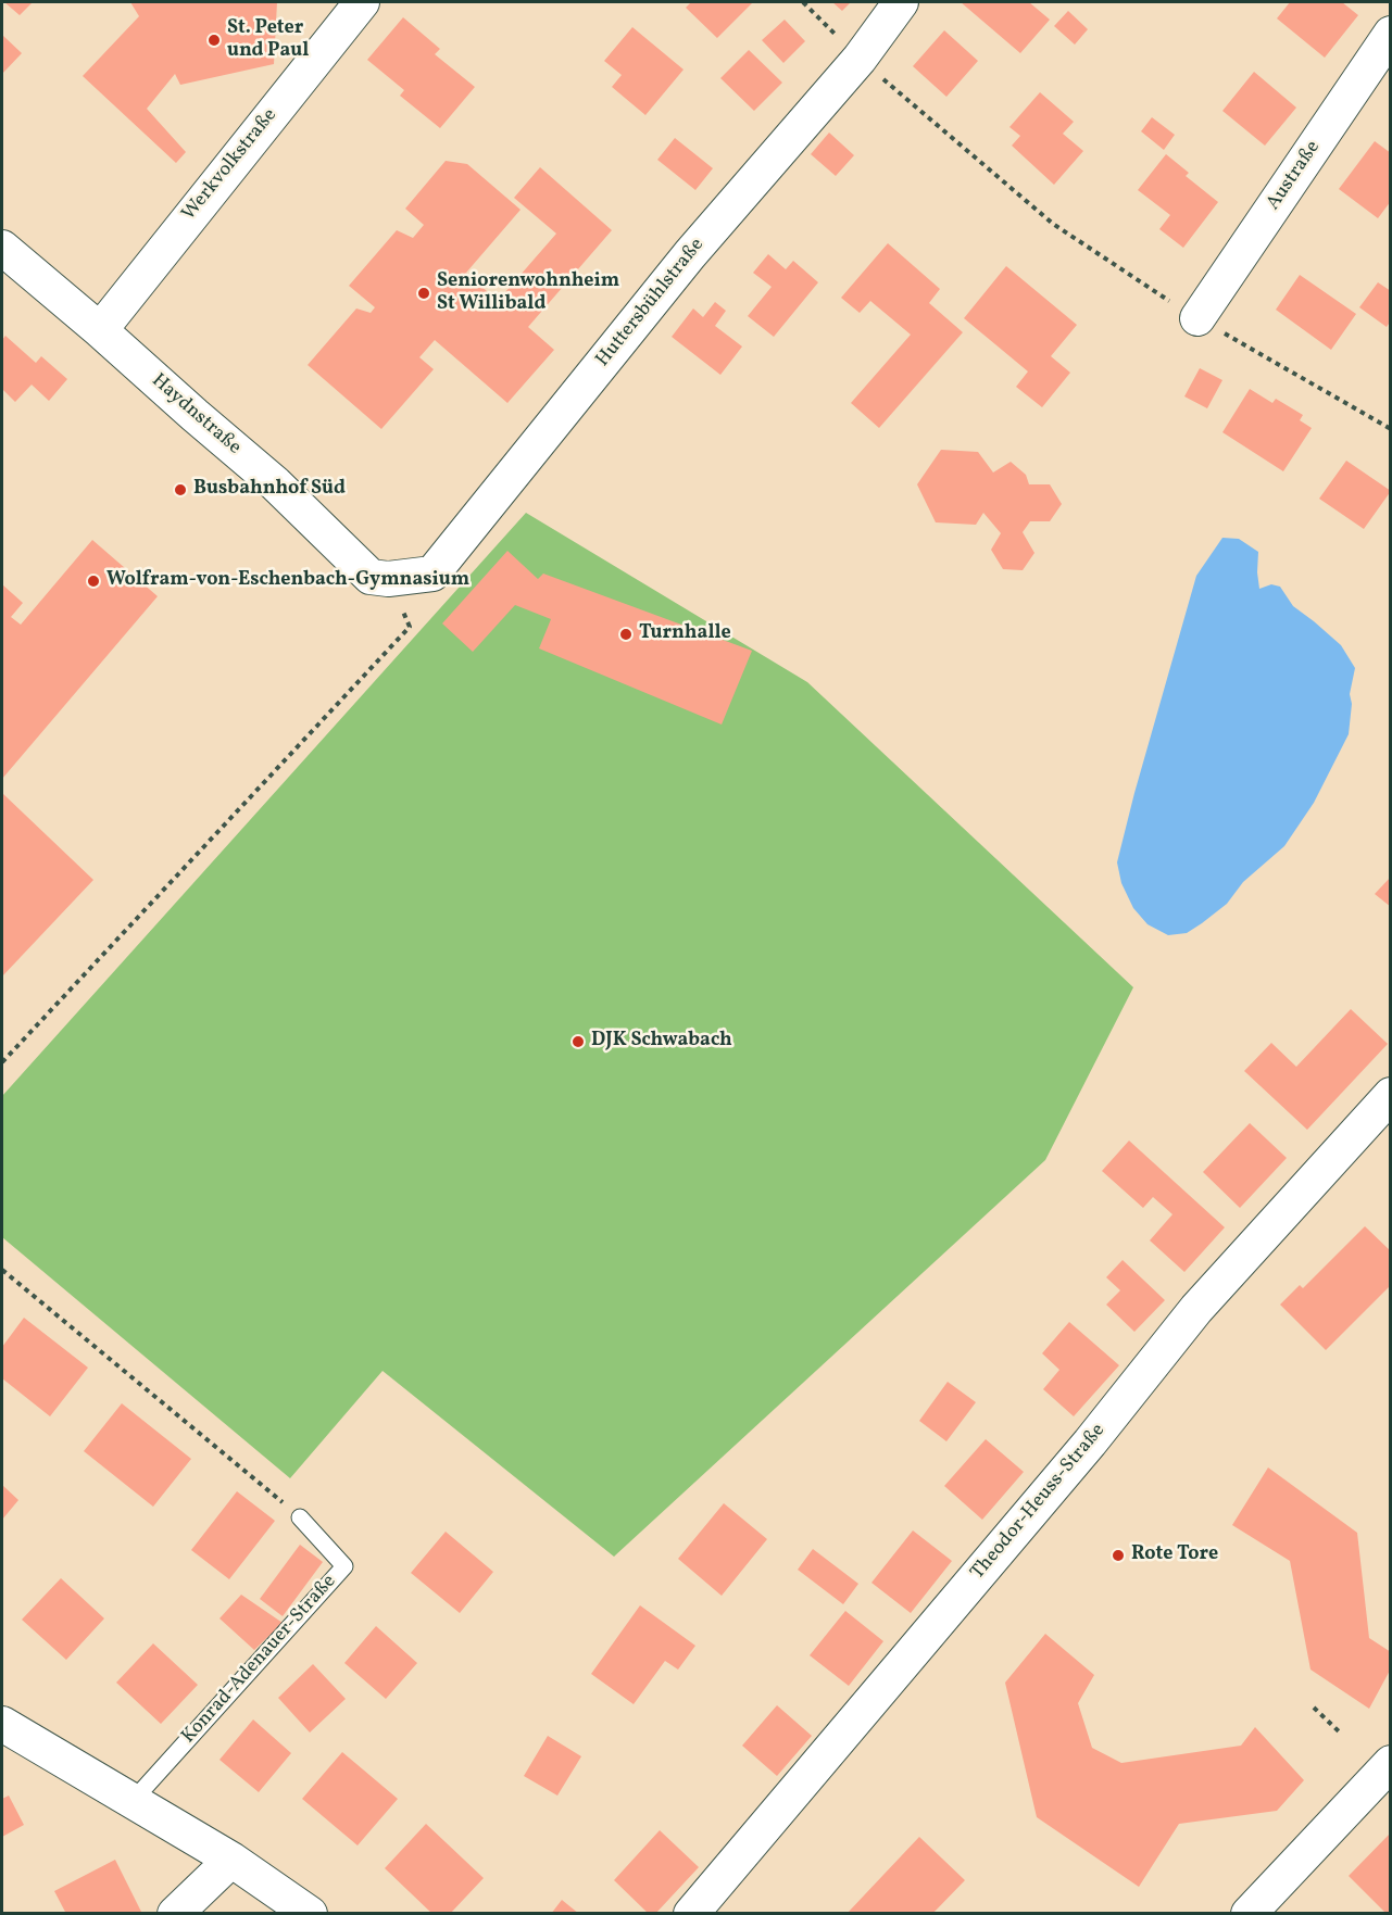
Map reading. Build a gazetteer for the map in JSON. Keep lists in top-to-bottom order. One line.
{"streets":{"street":["Werkvolkstraße","Austraße","Huttersbühlstraße","Haydnstraße","Theodor-Heuss-Straße"],"lane":["Konrad-Adenauer-Straße"]},"crossings":[["Werkvolkstraße","Haydnstraße"],["Huttersbühlstraße","Haydnstraße"]],"places":["St. Peter und Paul","Seniorenwohnheim St Willibald","Busbahnhof Süd","Wolfram-von-Eschenbach-Gymnasium","Turnhalle","DJK Schwabach","Rote Tore"]}
